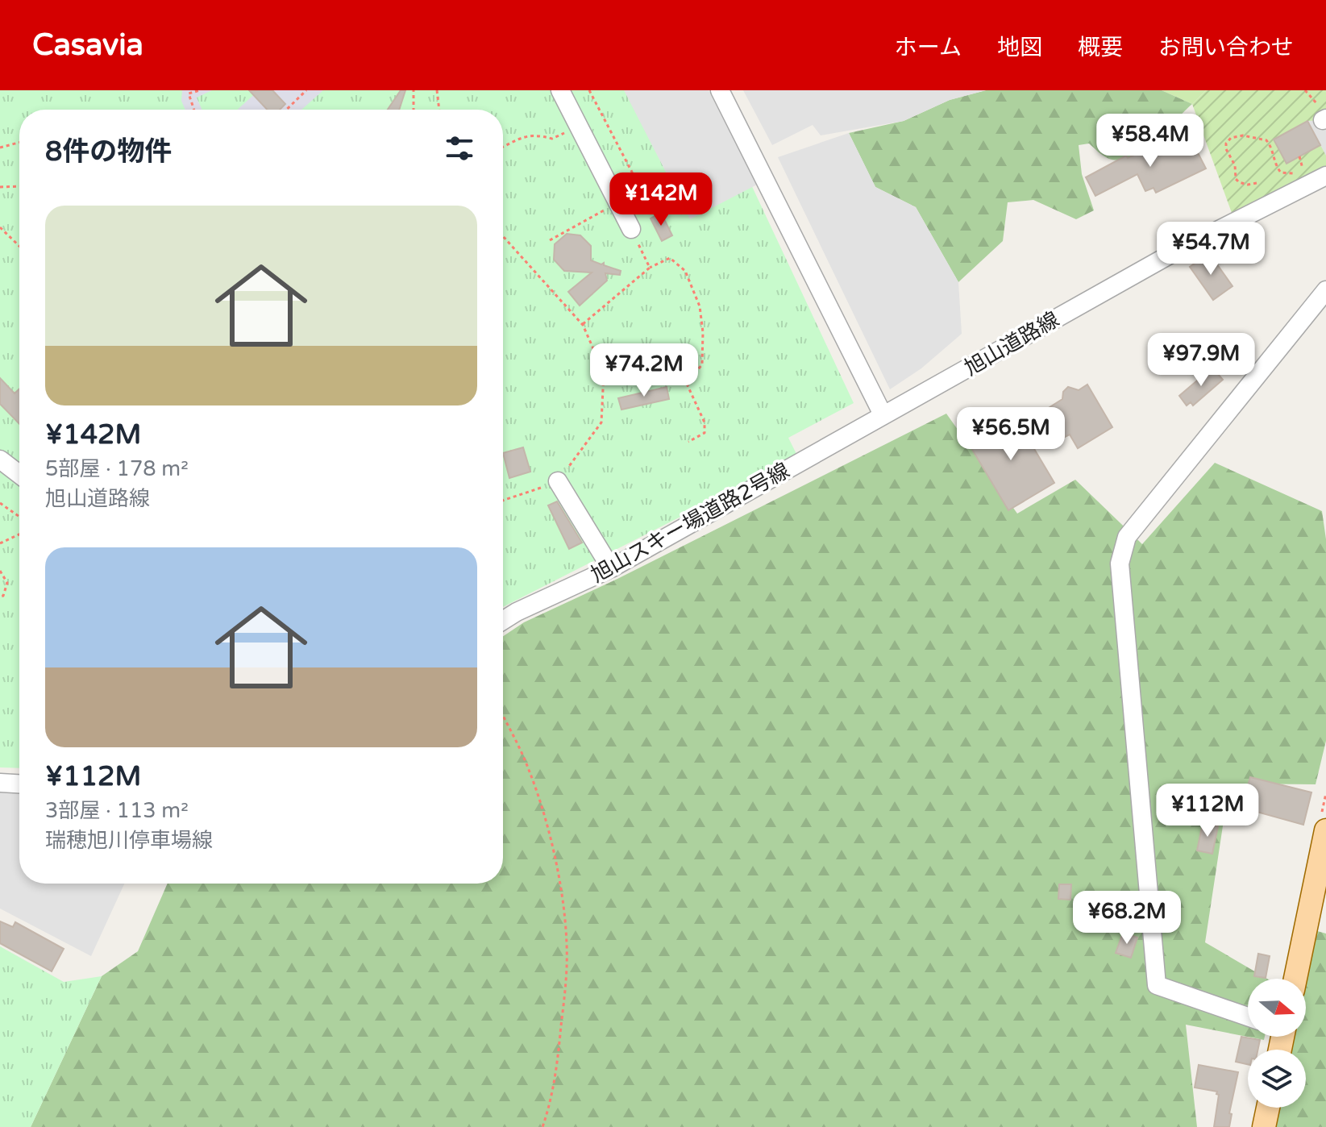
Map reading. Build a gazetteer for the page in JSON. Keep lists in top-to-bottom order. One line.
{"streets":{"street":["旭山道路線","旭山スキー場道路2号線"]},"crossings":[["旭山道路線","旭山スキー場道路2号線"]],"north":"right","page":{"header":"Casavia","nav":["ホーム","地図","概要","お問い合わせ"],"heading":"8件の物件","price":["¥58.4M","¥142M","¥54.7M","¥97.9M","¥74.2M","¥56.5M","¥112M","¥68.2M"],"list":[{"name":"¥142M","note":"5部屋 · 178 m² · 旭山道路線"},{"name":"¥112M","note":"3部屋 · 113 m² · 瑞穂旭川停車場線"}]}}
